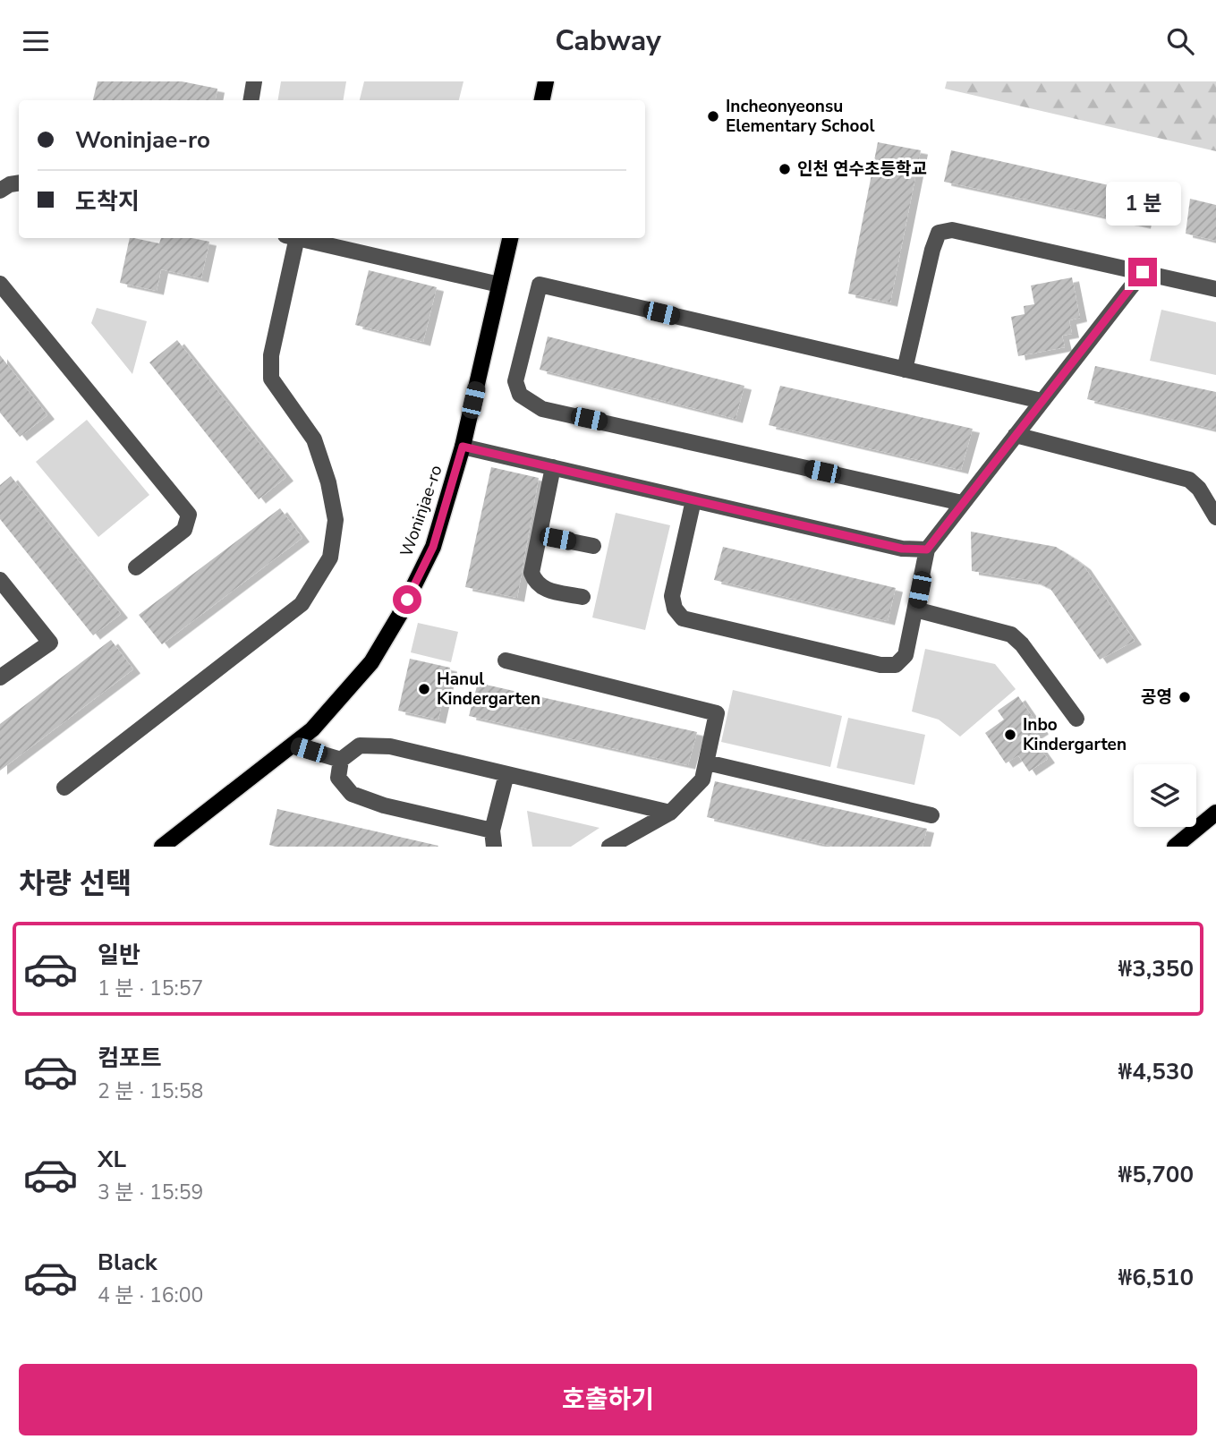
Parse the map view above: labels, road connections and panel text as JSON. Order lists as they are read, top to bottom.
{
  "streets": {
    "main road": ["Woninjae-ro"]
  },
  "places": [
    "Incheonyeonsu Elementary School",
    "인천 연수초등학교",
    "Hanul Kindergarten",
    "공영",
    "Inbo Kindergarten"
  ],
  "page": {
    "header": "Cabway",
    "banner": ["Woninjae-ro", "도착지"],
    "bubble": "1 분",
    "heading": "차량 선택",
    "list": [
      {
        "name": "일반",
        "note": "1 분 · 15:57",
        "value": "₩3,350"
      },
      {
        "name": "컴포트",
        "note": "2 분 · 15:58",
        "value": "₩4,530"
      },
      {
        "name": "XL",
        "note": "3 분 · 15:59",
        "value": "₩5,700"
      },
      {
        "name": "Black",
        "note": "4 분 · 16:00",
        "value": "₩6,510"
      }
    ],
    "buttons": "호출하기"
  }
}
